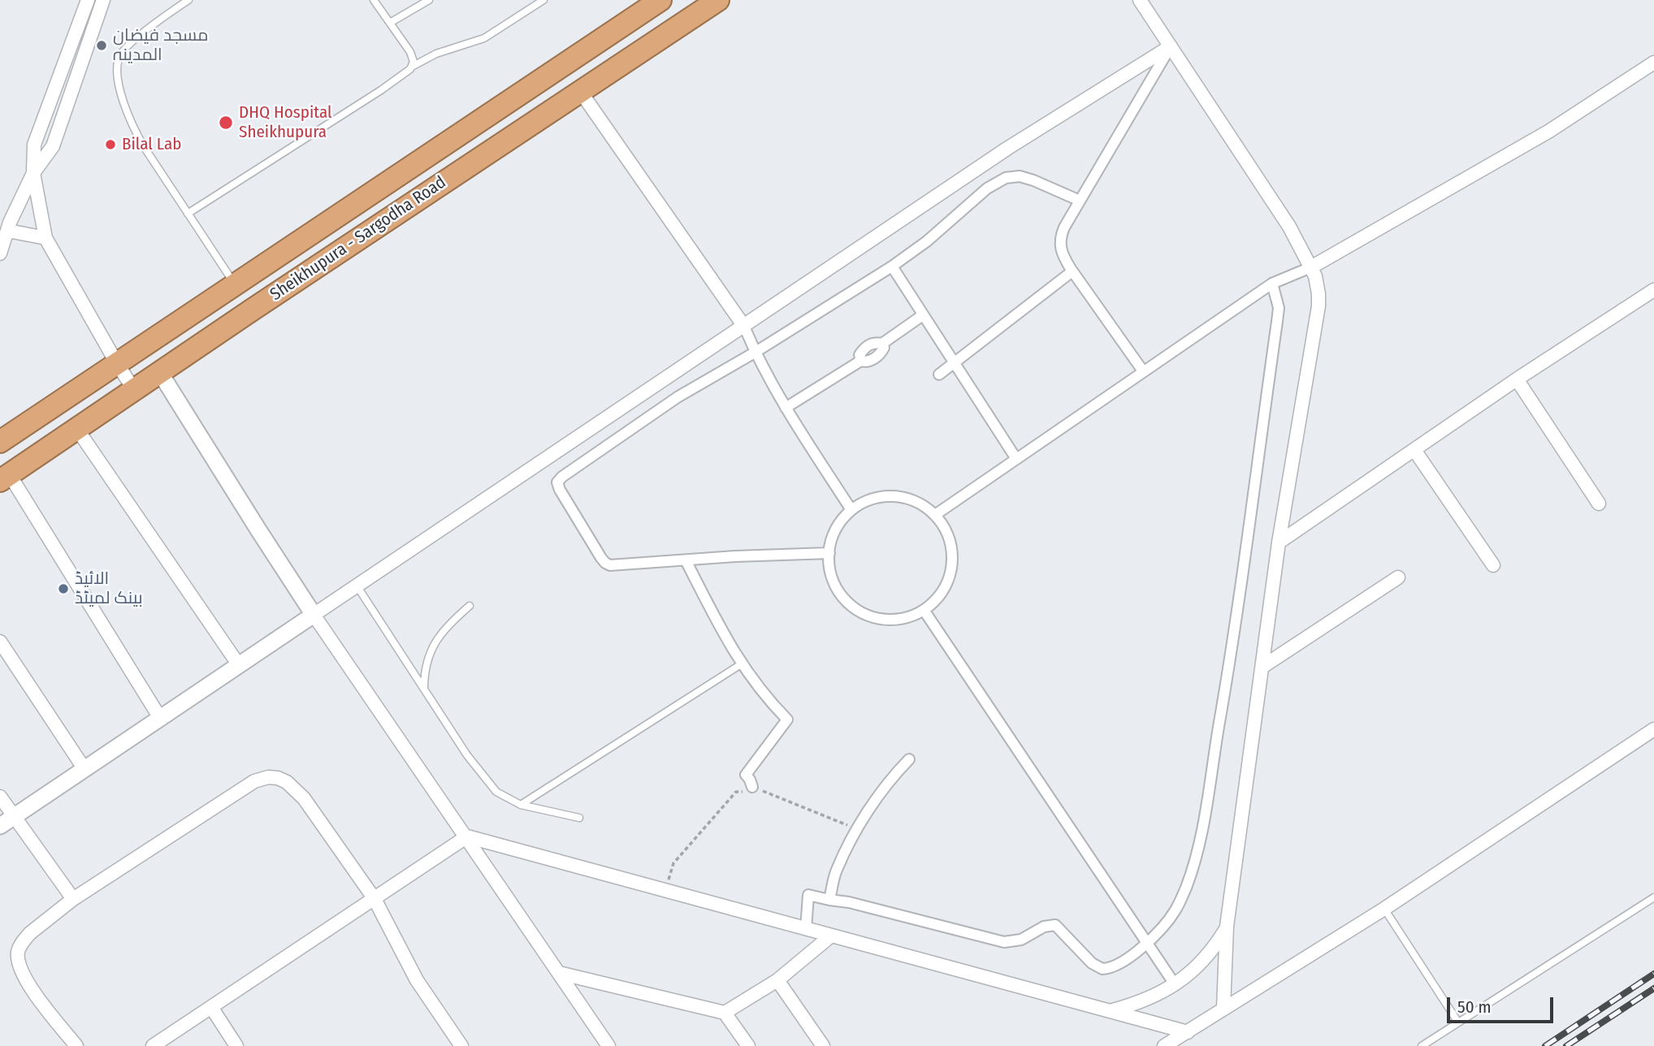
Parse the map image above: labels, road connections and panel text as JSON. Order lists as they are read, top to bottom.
{
  "streets": {
    "highway": ["Sheikhupura - Sargodha Road"]
  },
  "places": [
    "مسجد فیضان المدینہ",
    "DHQ Hospital Sheikhupura",
    "Bilal Lab",
    "الائیڈ بینک لمیٹڈ"
  ],
  "scale_bar": "50 m"
}
